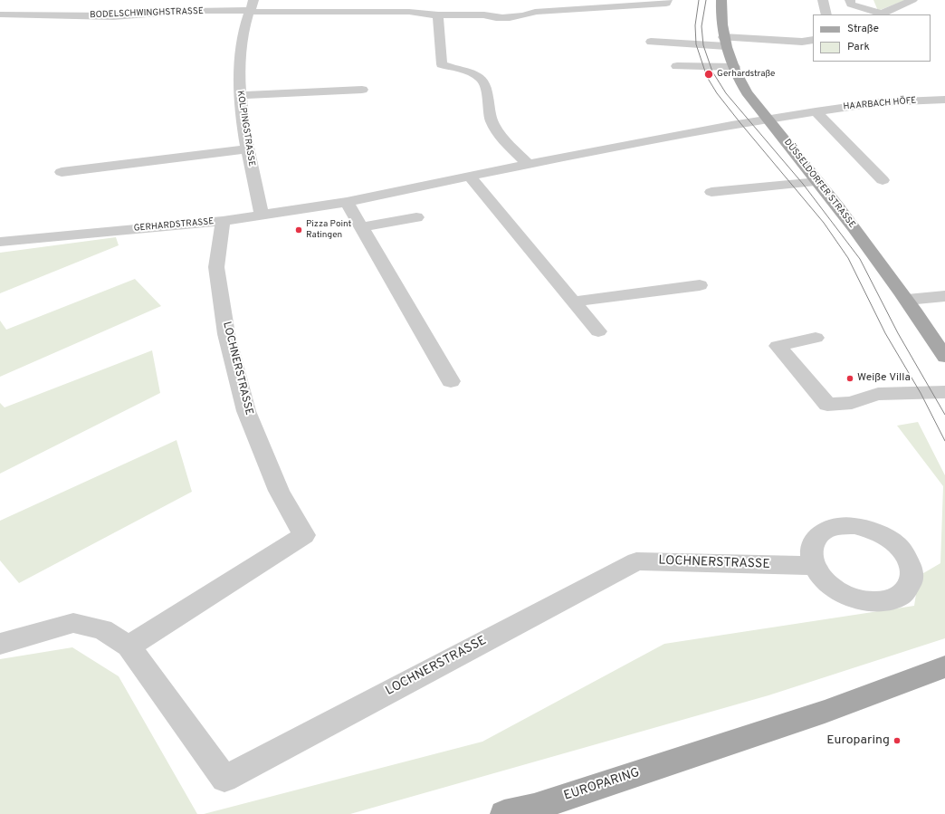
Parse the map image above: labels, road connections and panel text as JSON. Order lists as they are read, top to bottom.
{
  "streets": {
    "main road": ["DÜSSELDORFER STRASSE", "EUROPARING"],
    "street": [
      "BODELSCHWINGHSTRASSE",
      "HAARBACH HÖFE",
      "KOLPINGSTRASSE",
      "GERHARDSTRASSE",
      "LOCHNERSTRASSE"
    ]
  },
  "crossings": [
    ["BODELSCHWINGHSTRASSE", "KOLPINGSTRASSE"],
    ["HAARBACH HÖFE", "DÜSSELDORFER STRASSE"],
    ["HAARBACH HÖFE", "GERHARDSTRASSE"],
    ["KOLPINGSTRASSE", "GERHARDSTRASSE"],
    ["DÜSSELDORFER STRASSE", "GERHARDSTRASSE"],
    ["GERHARDSTRASSE", "LOCHNERSTRASSE"]
  ],
  "places": [
    "Gerhardstraße",
    "Pizza Point Ratingen",
    "Weiße Villa",
    "Europaring"
  ],
  "legend": ["Straße", "Park"]
}
